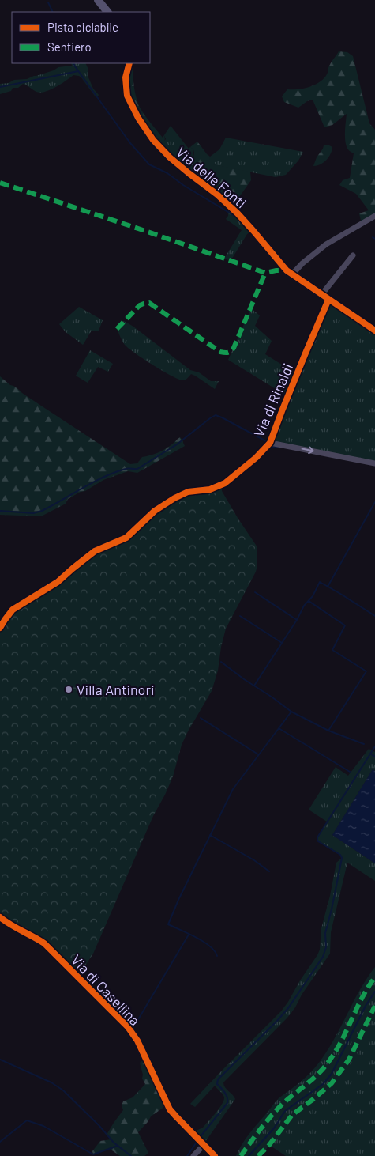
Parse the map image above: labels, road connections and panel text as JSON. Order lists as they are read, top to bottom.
{
  "streets": {
    "street": ["Via delle Fonti", "Via di Rinaldi", "Via di Casellina"]
  },
  "crossings": [
    ["Via delle Fonti", "Via di Rinaldi"]
  ],
  "places": ["Villa Antinori"],
  "legend": ["Pista ciclabile", "Sentiero"]
}
